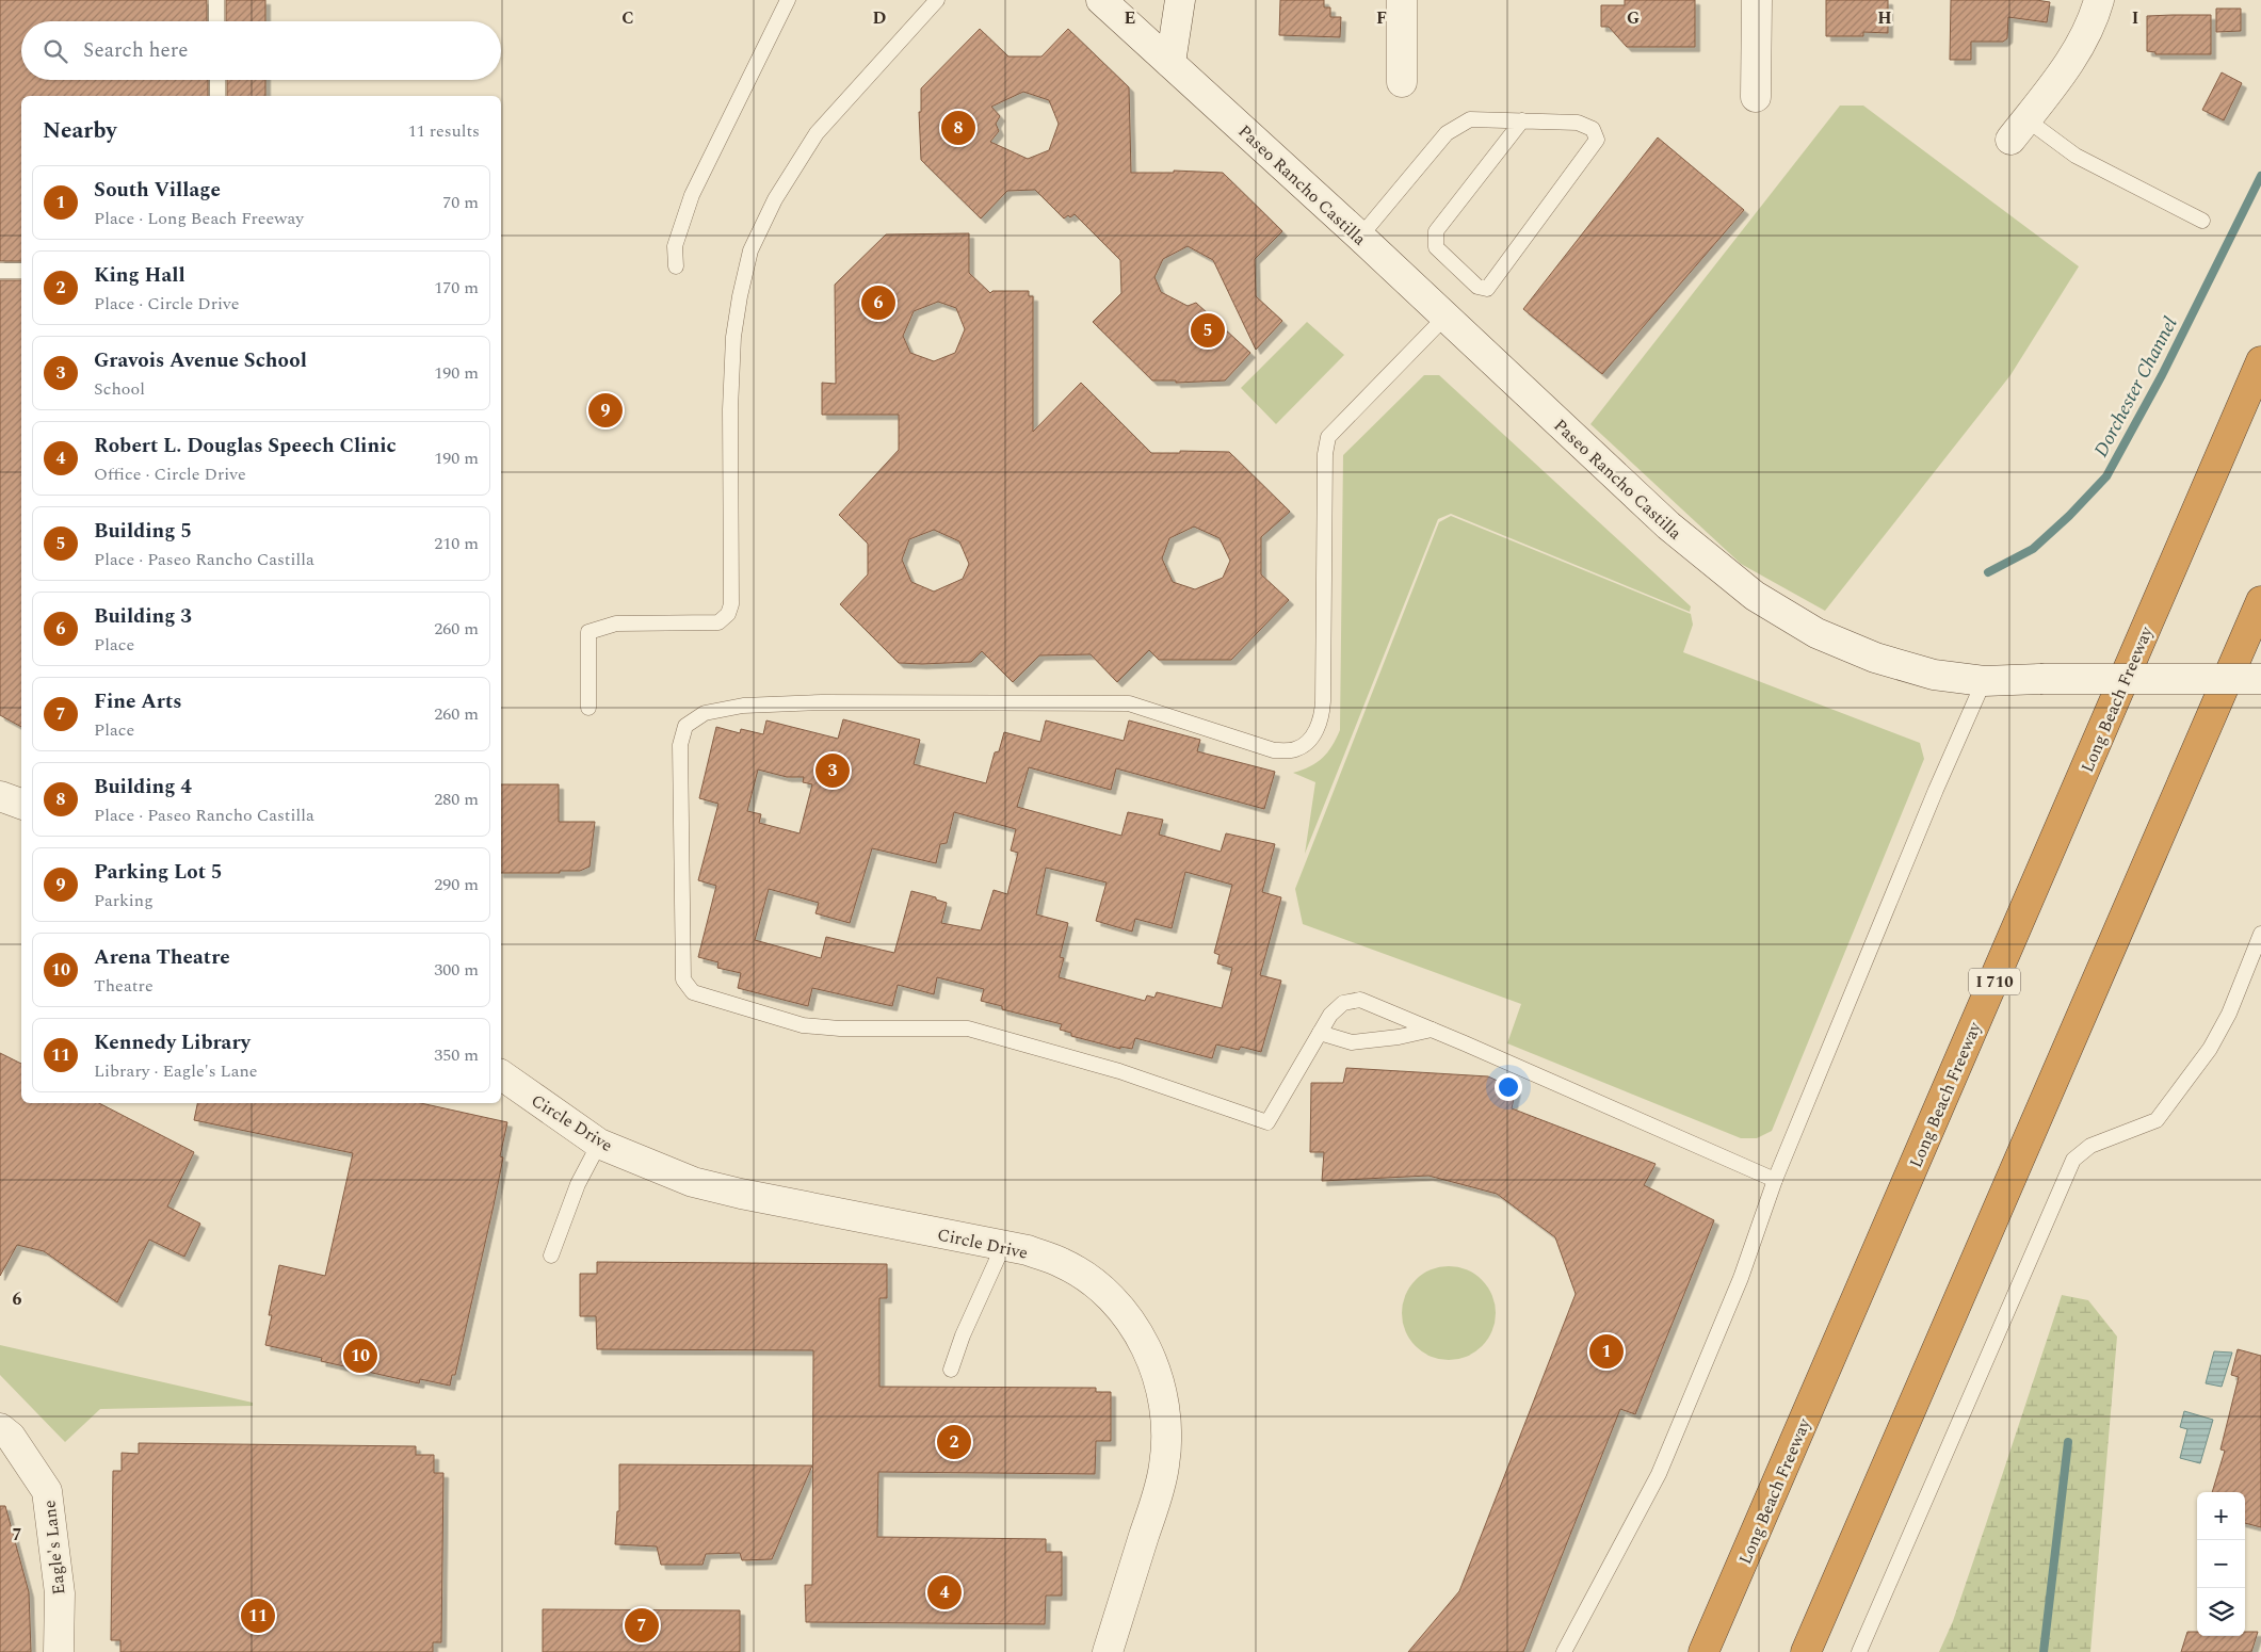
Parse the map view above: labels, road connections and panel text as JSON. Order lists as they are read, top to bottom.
{
  "streets": {
    "highway": ["Long Beach Freeway", "I 710"],
    "street": ["Paseo Rancho Castilla", "Circle Drive", "Eagle's Lane"]
  },
  "water": ["Dorchester Channel"],
  "page": {
    "search": "Search here",
    "heading": ["Nearby", "11 results"],
    "pins": [
      "8",
      "6",
      "5",
      "9",
      "3",
      "1",
      "10",
      "2",
      "4",
      "11",
      "7"
    ],
    "list": [
      {
        "mark": "1",
        "name": "South Village",
        "note": "Place · Long Beach Freeway",
        "value": "70 m"
      },
      {
        "mark": "2",
        "name": "King Hall",
        "note": "Place · Circle Drive",
        "value": "170 m"
      },
      {
        "mark": "3",
        "name": "Gravois Avenue School",
        "note": "School",
        "value": "190 m"
      },
      {
        "mark": "4",
        "name": "Robert L. Douglas Speech Clinic",
        "note": "Office · Circle Drive",
        "value": "190 m"
      },
      {
        "mark": "5",
        "name": "Building 5",
        "note": "Place · Paseo Rancho Castilla",
        "value": "210 m"
      },
      {
        "mark": "6",
        "name": "Building 3",
        "note": "Place",
        "value": "260 m"
      },
      {
        "mark": "7",
        "name": "Fine Arts",
        "note": "Place",
        "value": "260 m"
      },
      {
        "mark": "8",
        "name": "Building 4",
        "note": "Place · Paseo Rancho Castilla",
        "value": "280 m"
      },
      {
        "mark": "9",
        "name": "Parking Lot 5",
        "note": "Parking",
        "value": "290 m"
      },
      {
        "mark": "10",
        "name": "Arena Theatre",
        "note": "Theatre",
        "value": "300 m"
      },
      {
        "mark": "11",
        "name": "Kennedy Library",
        "note": "Library · Eagle's Lane",
        "value": "350 m"
      }
    ],
    "map_buttons": ["+", "−"]
  },
  "grid": {
    "columns": [
      "C",
      "D",
      "E",
      "F",
      "G",
      "H",
      "I"
    ],
    "rows": ["6", "7"]
  }
}
